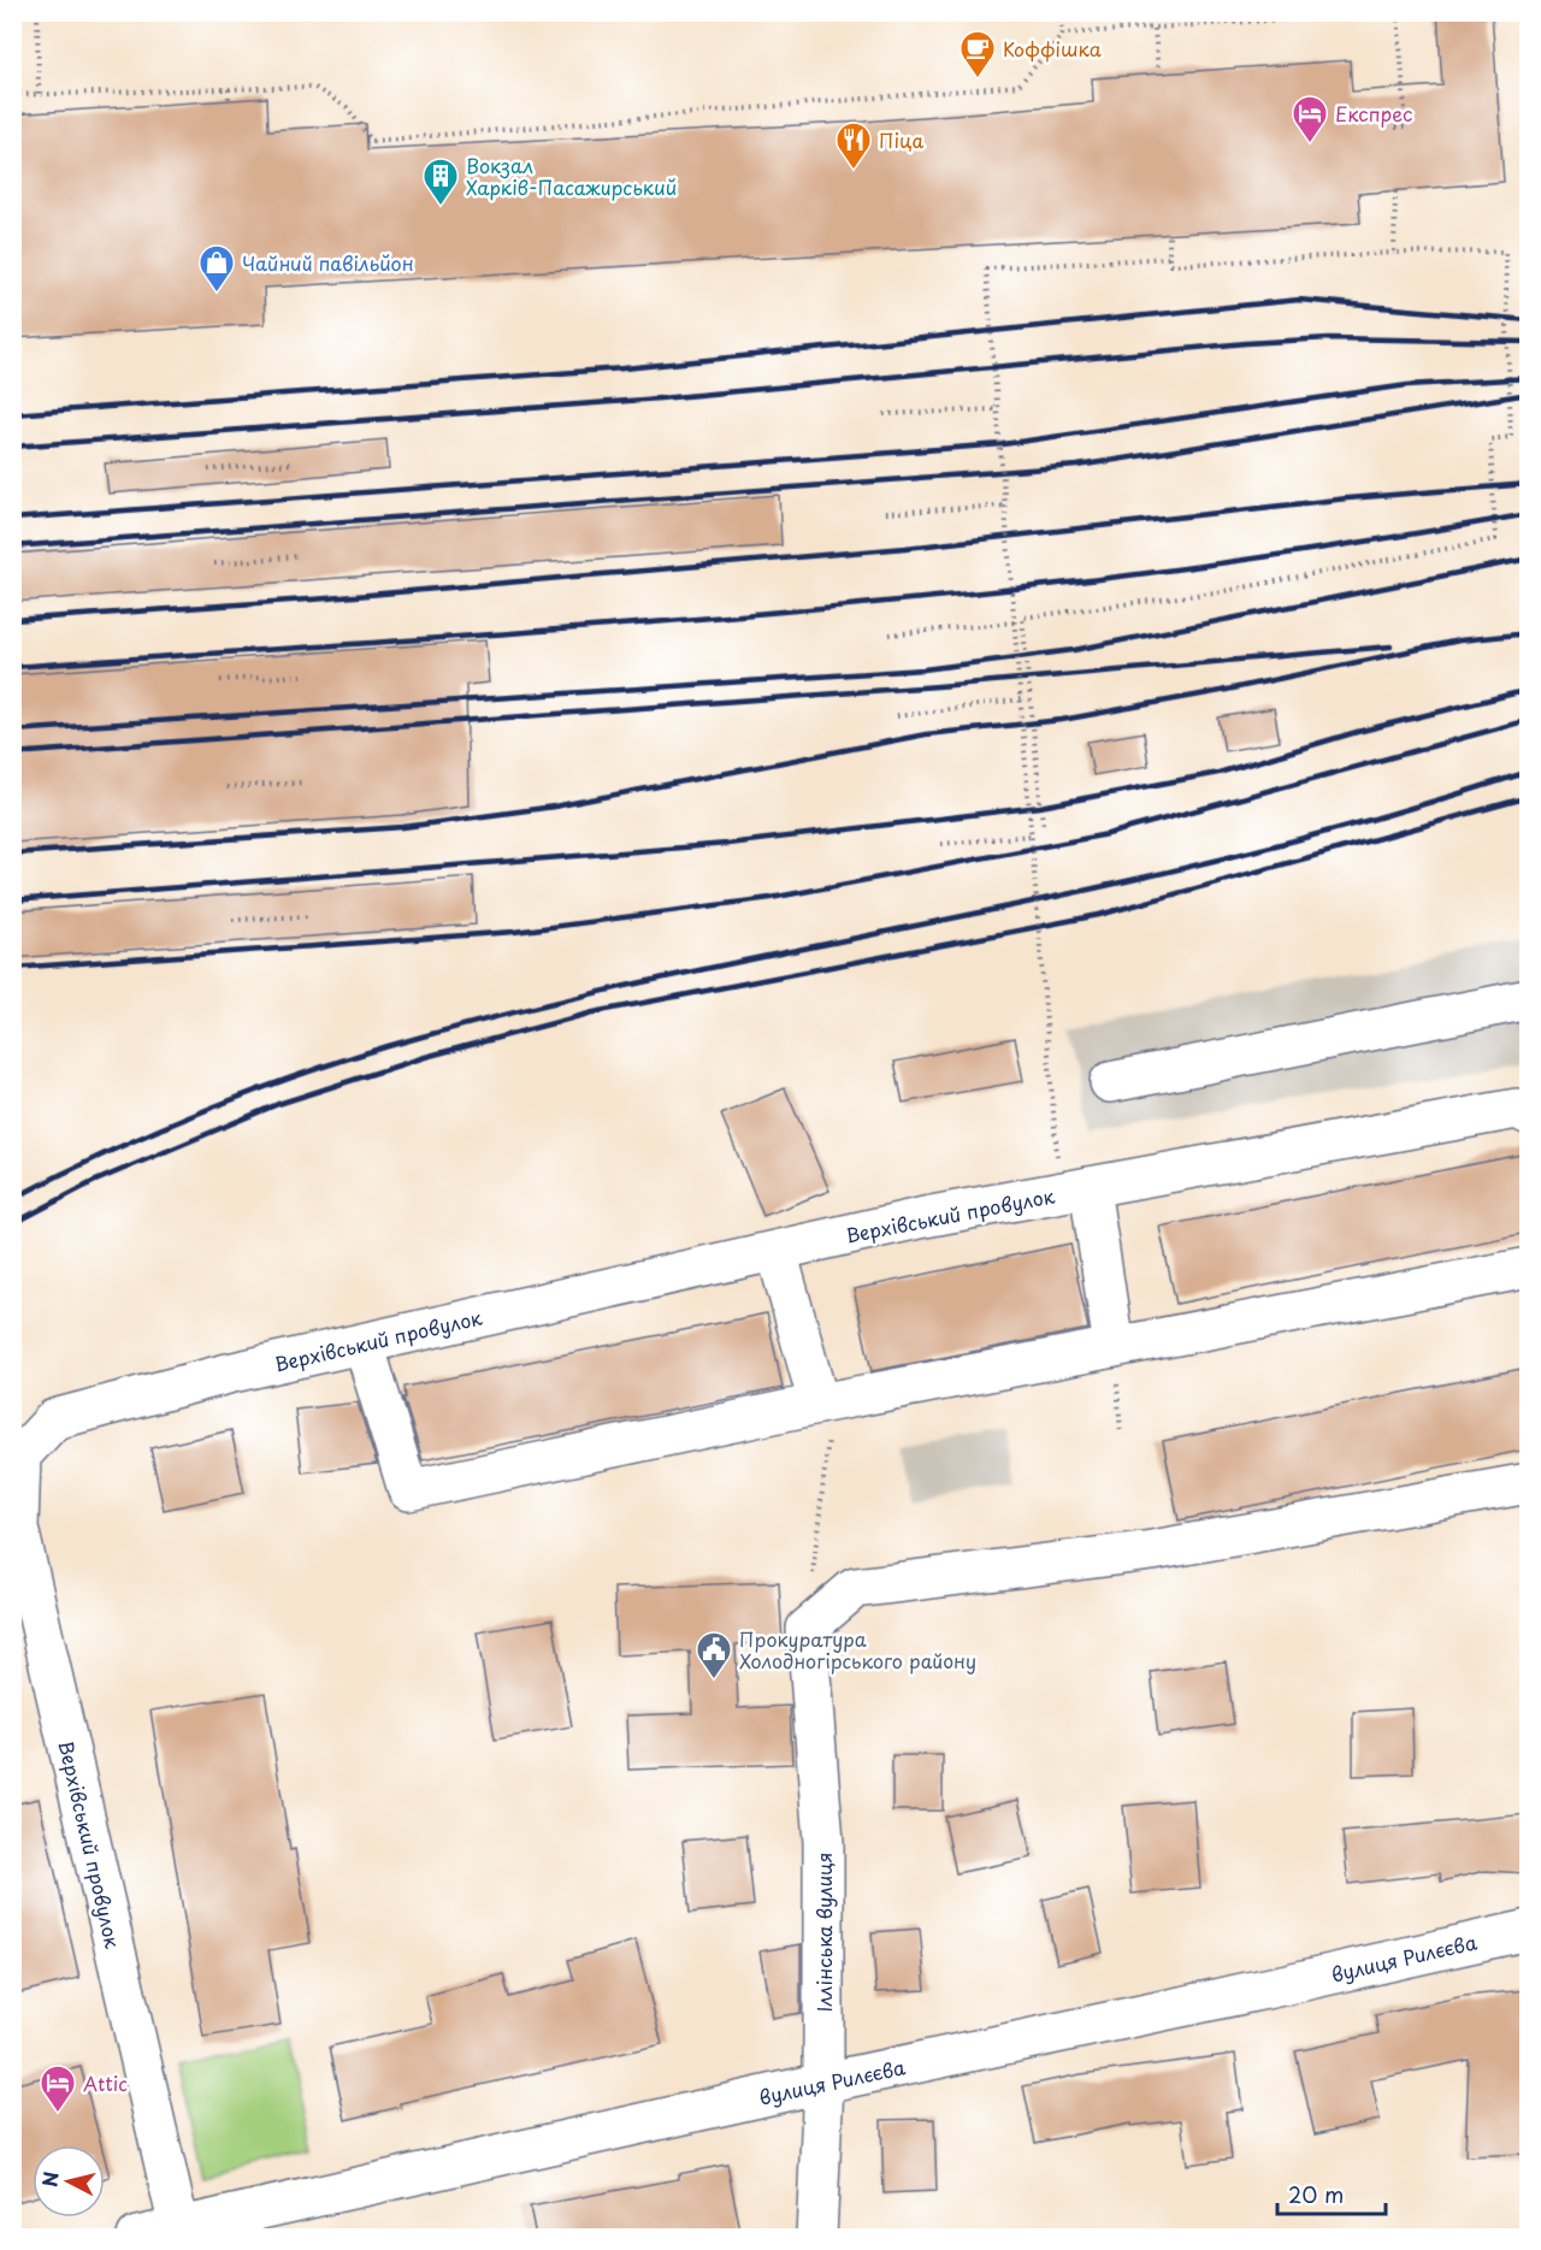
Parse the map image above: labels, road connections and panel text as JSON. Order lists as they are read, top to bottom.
{
  "streets": {
    "street": ["Верхівський провулок", "Іллінська вулиця", "вулиця Рилєєва"]
  },
  "crossings": [
    ["Верхівський провулок", "вулиця Рилєєва"],
    ["Іллінська вулиця", "вулиця Рилєєва"]
  ],
  "places": {
    "cafe": ["Коффішка"],
    "hotel": ["Експрес", "Attic"],
    "restaurant": ["Піца"],
    "building": ["Вокзал Харків-Пасажирський"],
    "shop": ["Чайний павільйон"],
    "public building": ["Прокуратура Холодногірського району"]
  },
  "scale_bar": "20 m",
  "north": "left"
}
